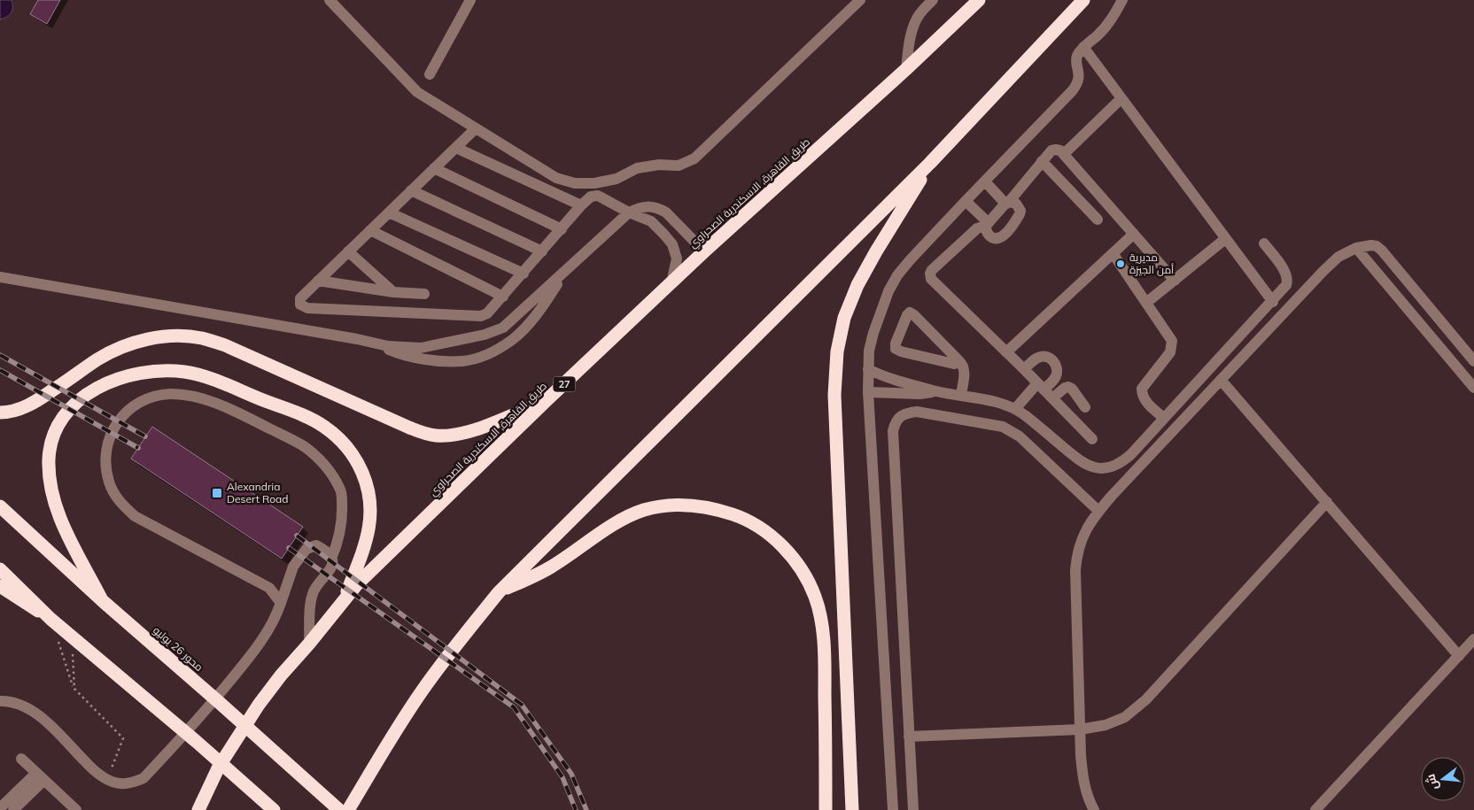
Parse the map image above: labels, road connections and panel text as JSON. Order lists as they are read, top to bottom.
{
  "streets": {
    "highway": ["طريق القاهرة, الاسكندرية الصحراوي", "27", "محور 26 يوليو"]
  },
  "places": {
    "other": ["مديرية أمن الجيزة"],
    "transit": ["Alexandria Desert Road"]
  },
  "north": "left"
}
